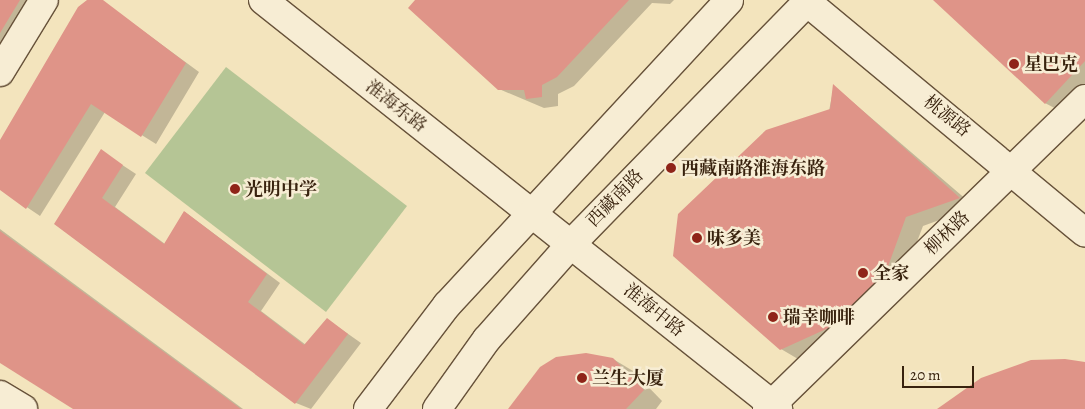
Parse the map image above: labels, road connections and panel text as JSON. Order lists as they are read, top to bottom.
{
  "streets": {
    "main road": [
      "淮海东路",
      "桃源路",
      "西藏南路",
      "柳林路",
      "淮海中路"
    ]
  },
  "crossings": [
    ["淮海东路", "淮海中路"],
    ["桃源路", "西藏南路"],
    ["桃源路", "柳林路"],
    ["西藏南路", "淮海中路"],
    ["柳林路", "淮海中路"]
  ],
  "places": [
    "星巴克",
    "西藏南路淮海东路",
    "光明中学",
    "味多美",
    "全家",
    "瑞幸咖啡",
    "兰生大厦"
  ],
  "scale_bar": "20 m"
}
